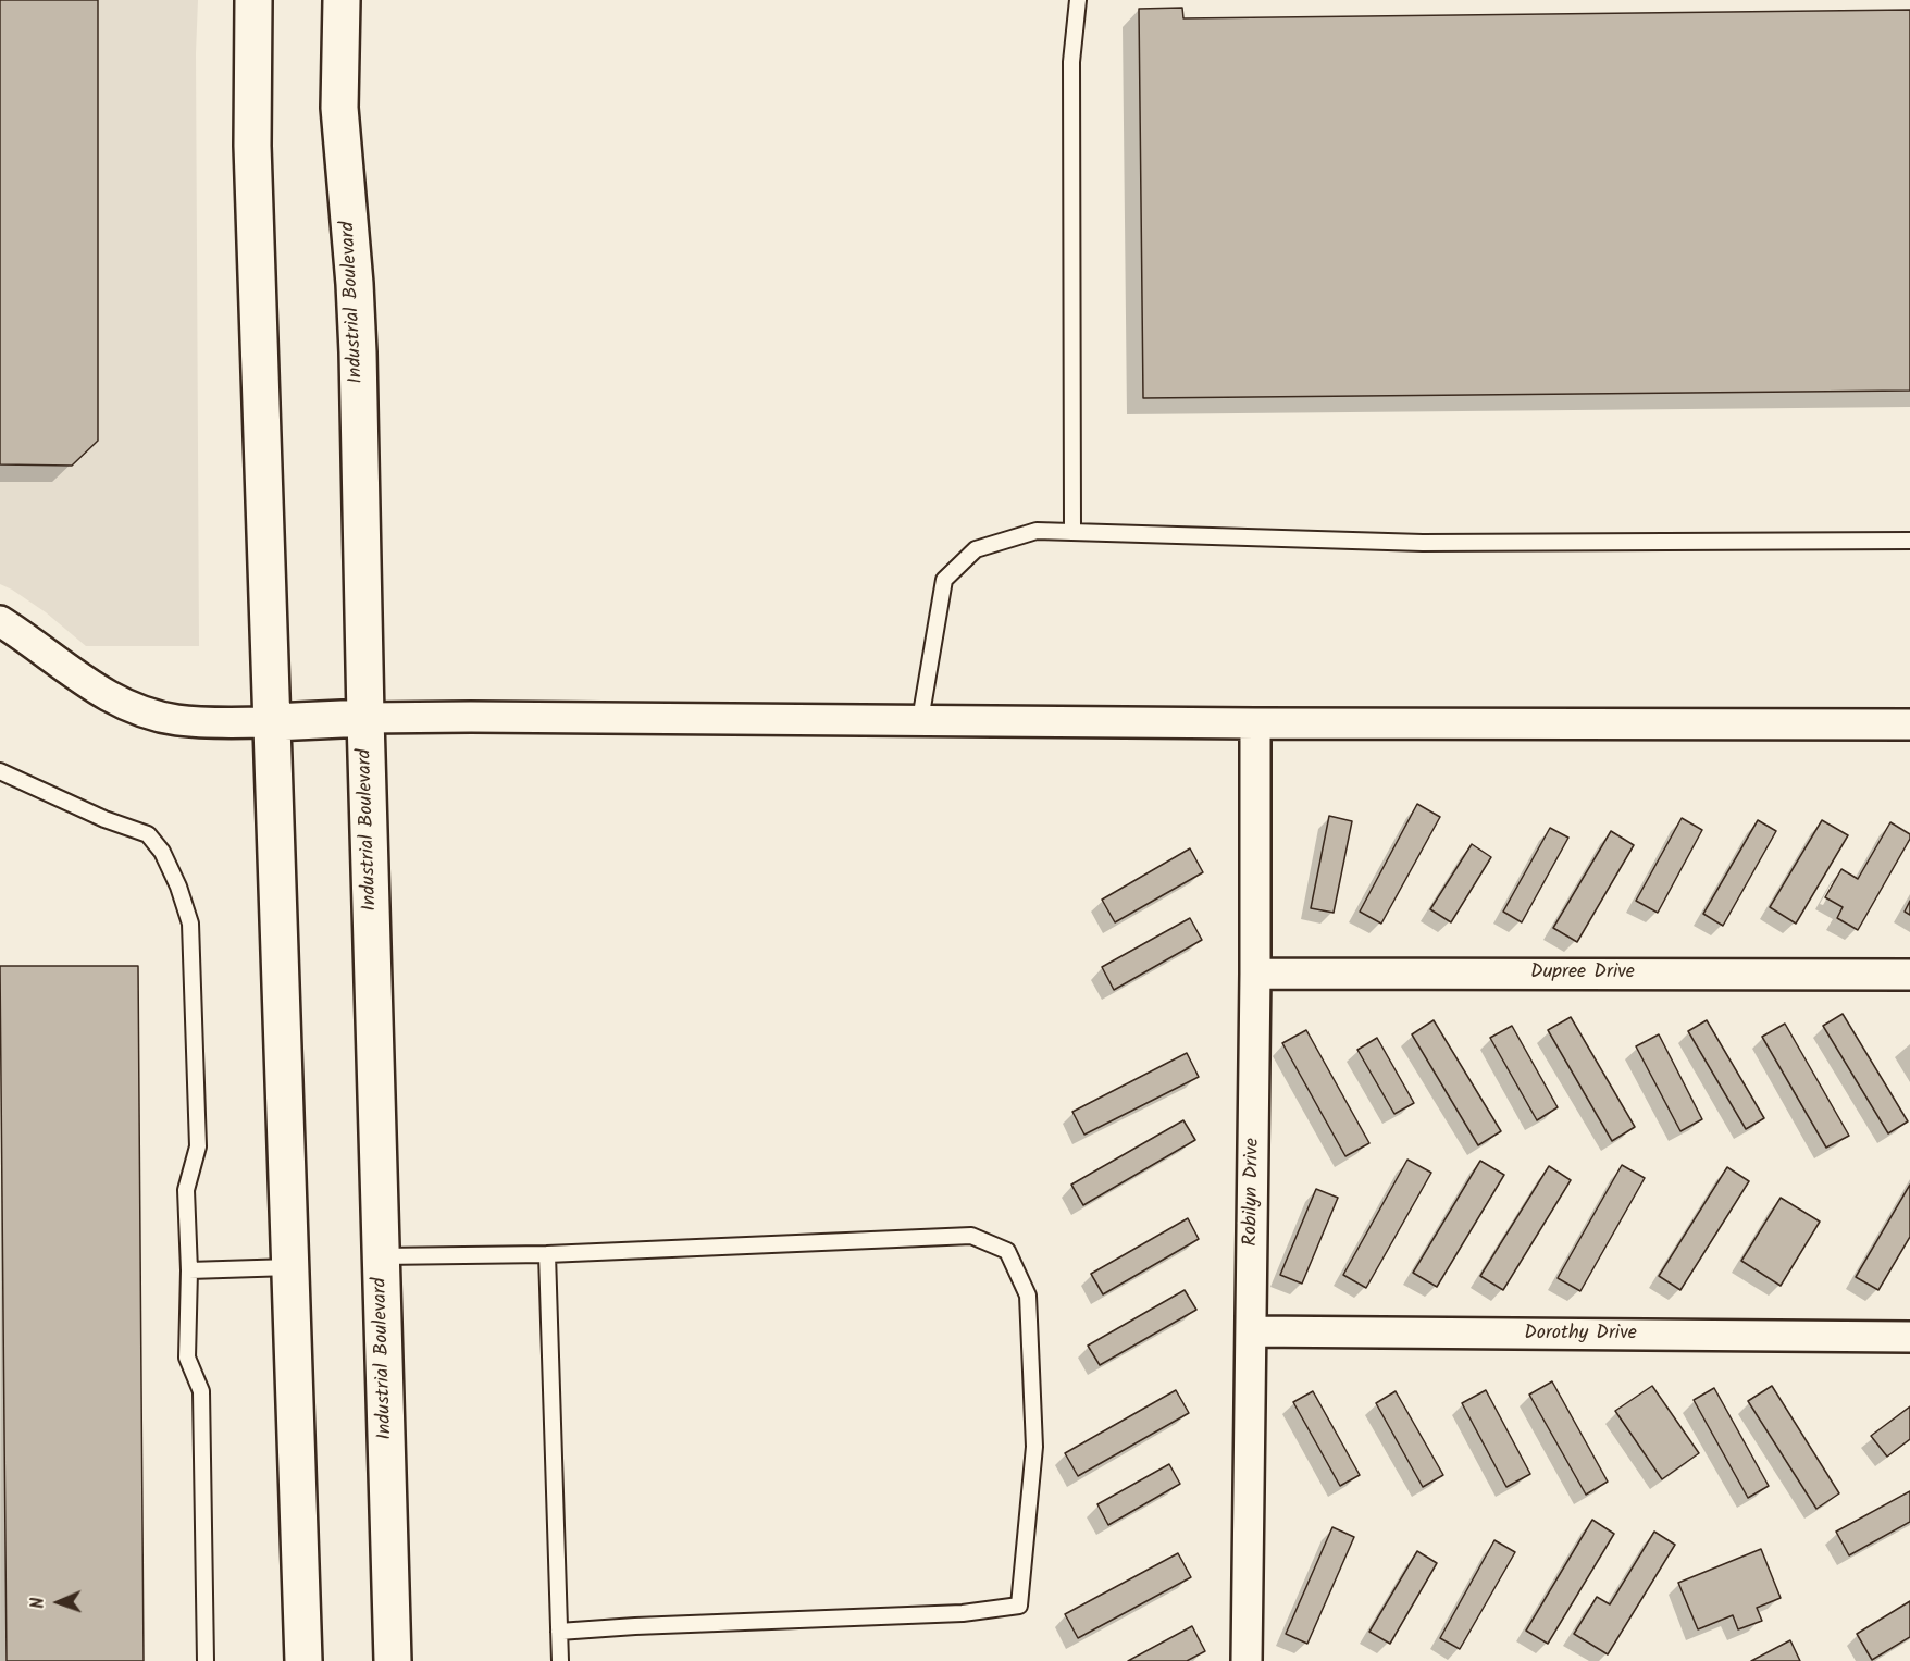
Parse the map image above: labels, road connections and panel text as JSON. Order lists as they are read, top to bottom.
{
  "streets": {
    "main road": ["Industrial Boulevard"],
    "street": ["Dupree Drive", "Robilyn Drive", "Dorothy Drive"]
  },
  "crossings": [
    ["Dupree Drive", "Robilyn Drive"],
    ["Robilyn Drive", "Dorothy Drive"]
  ],
  "north": "left"
}
